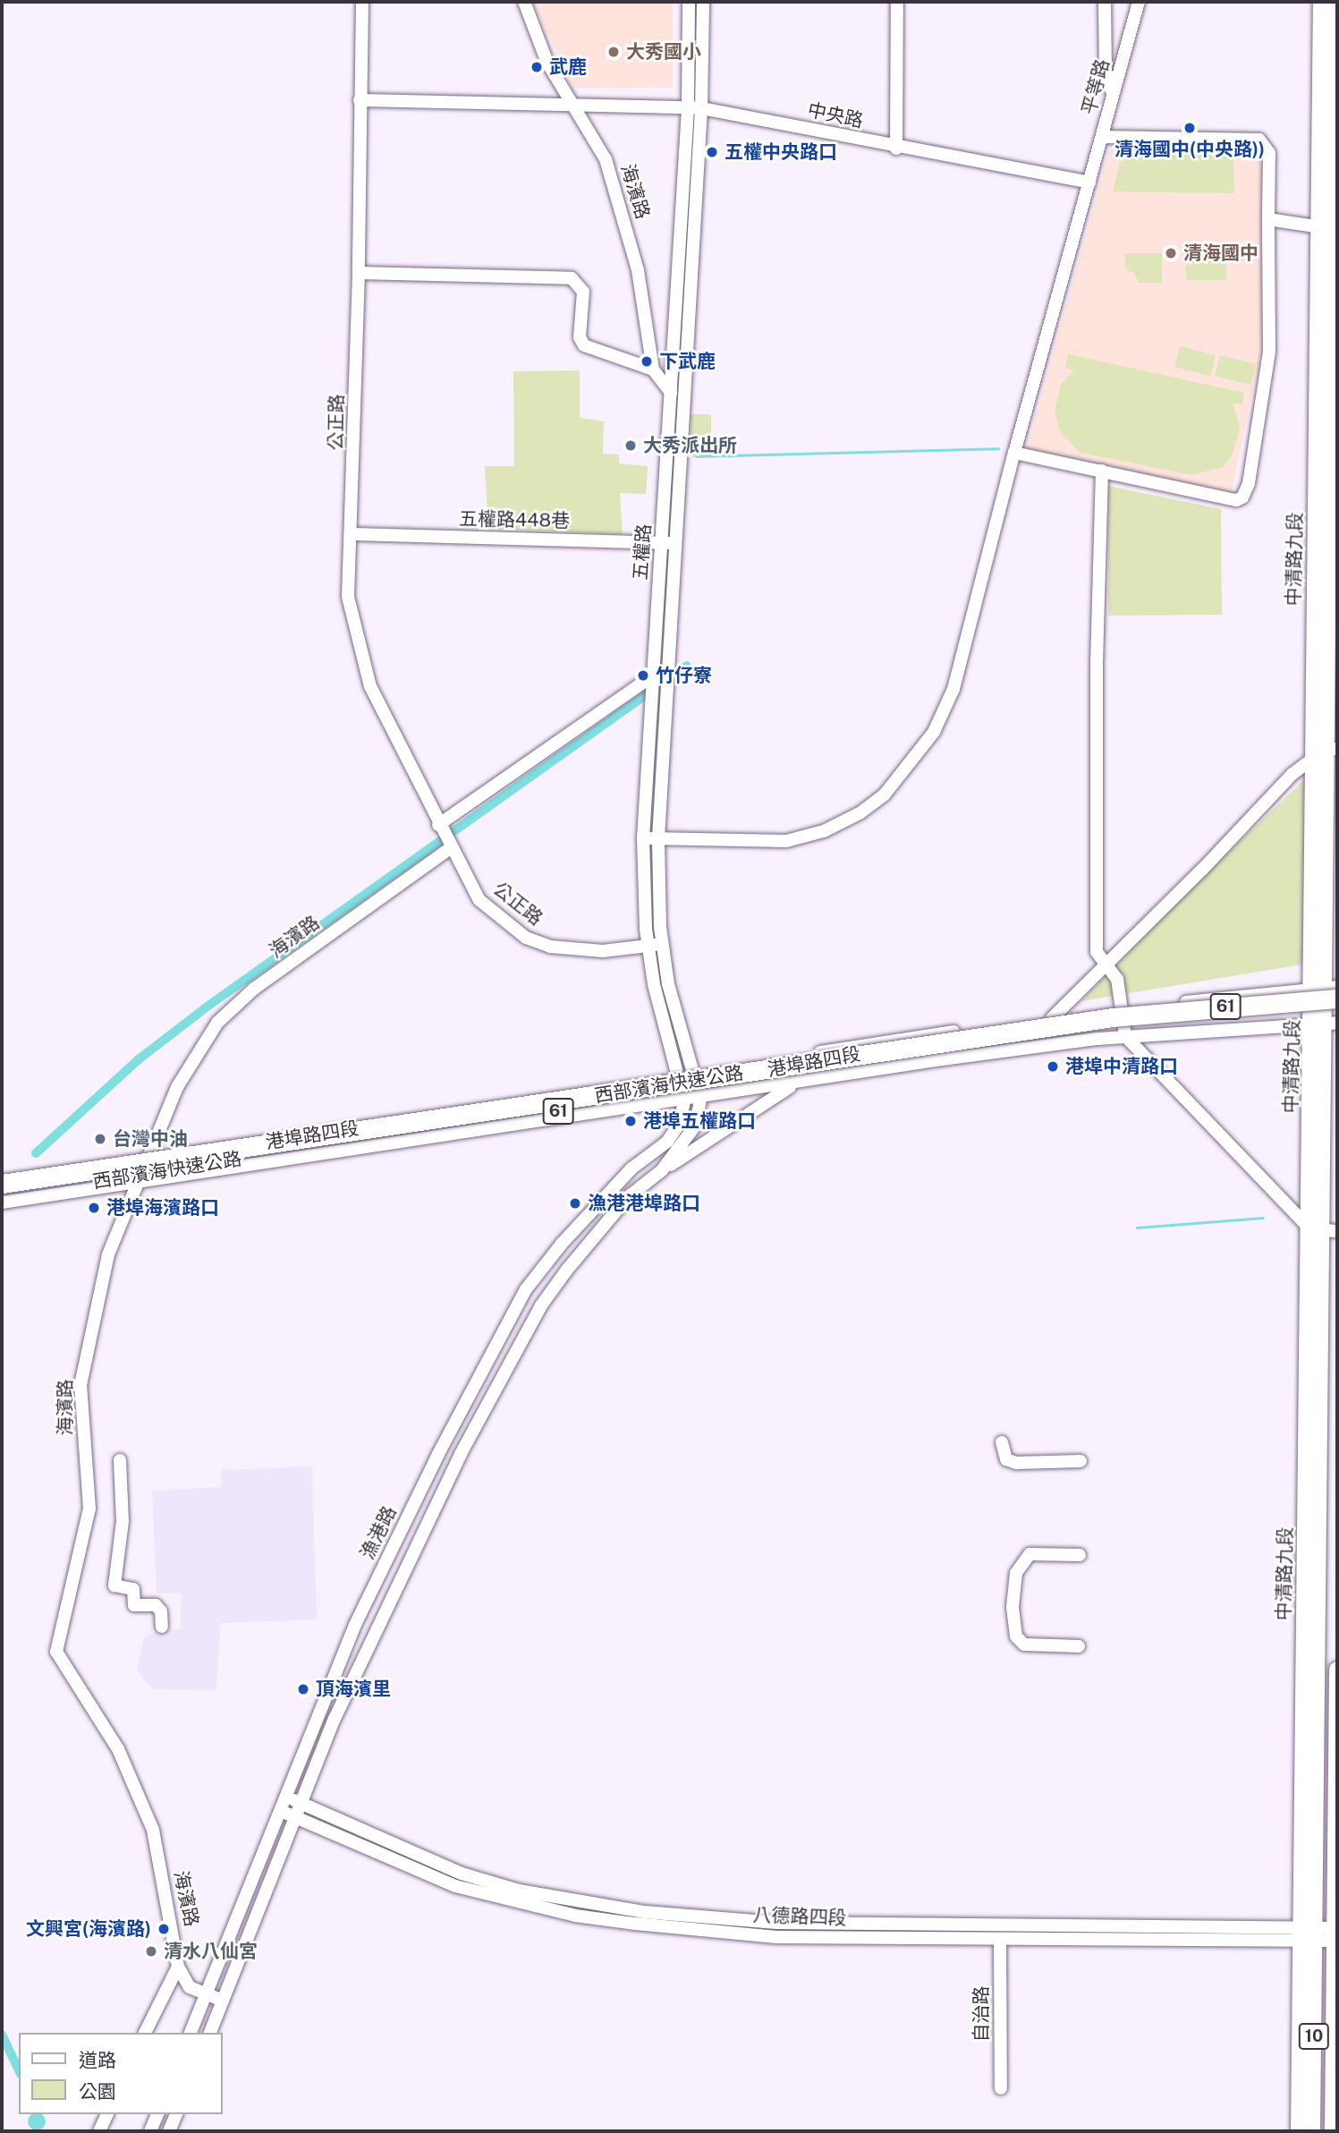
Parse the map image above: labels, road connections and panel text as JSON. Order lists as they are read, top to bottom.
{
  "streets": {
    "highway": ["61", "西部濱海快速公路"],
    "main road": ["中清路九段", "10"],
    "street": [
      "平等路",
      "中央路",
      "海濱路",
      "公正路",
      "五權路448巷",
      "五權路",
      "港埠路四段",
      "漁港路",
      "八德路四段",
      "自治路"
    ]
  },
  "crossings": [
    ["平等路", "中央路"],
    ["平等路", "五權路"],
    ["中央路", "海濱路"],
    ["中央路", "公正路"],
    ["中央路", "五權路"],
    ["海濱路", "公正路"],
    ["海濱路", "五權路"],
    ["海濱路", "港埠路四段"],
    ["公正路", "五權路448巷"],
    ["公正路", "五權路"],
    ["五權路448巷", "五權路"],
    ["五權路", "港埠路四段"],
    ["五權路", "漁港路"],
    ["中清路九段", "港埠路四段"],
    ["中清路九段", "西部濱海快速公路"],
    ["中清路九段", "八德路四段"],
    ["港埠路四段", "西部濱海快速公路"],
    ["港埠路四段", "漁港路"],
    ["漁港路", "八德路四段"],
    ["八德路四段", "自治路"],
    ["八德路四段", "10"]
  ],
  "places": [
    "大秀國小",
    "武鹿",
    "清海國中(中央路))",
    "五權中央路口",
    "清海國中",
    "下武鹿",
    "大秀派出所",
    "竹仔寮",
    "港埠中清路口",
    "港埠五權路口",
    "台灣中油",
    "漁港港埠路口",
    "港埠海濱路口",
    "頂海濱里",
    "文興宮(海濱路)",
    "清水八仙宮"
  ],
  "legend": ["道路", "公園"]
}
